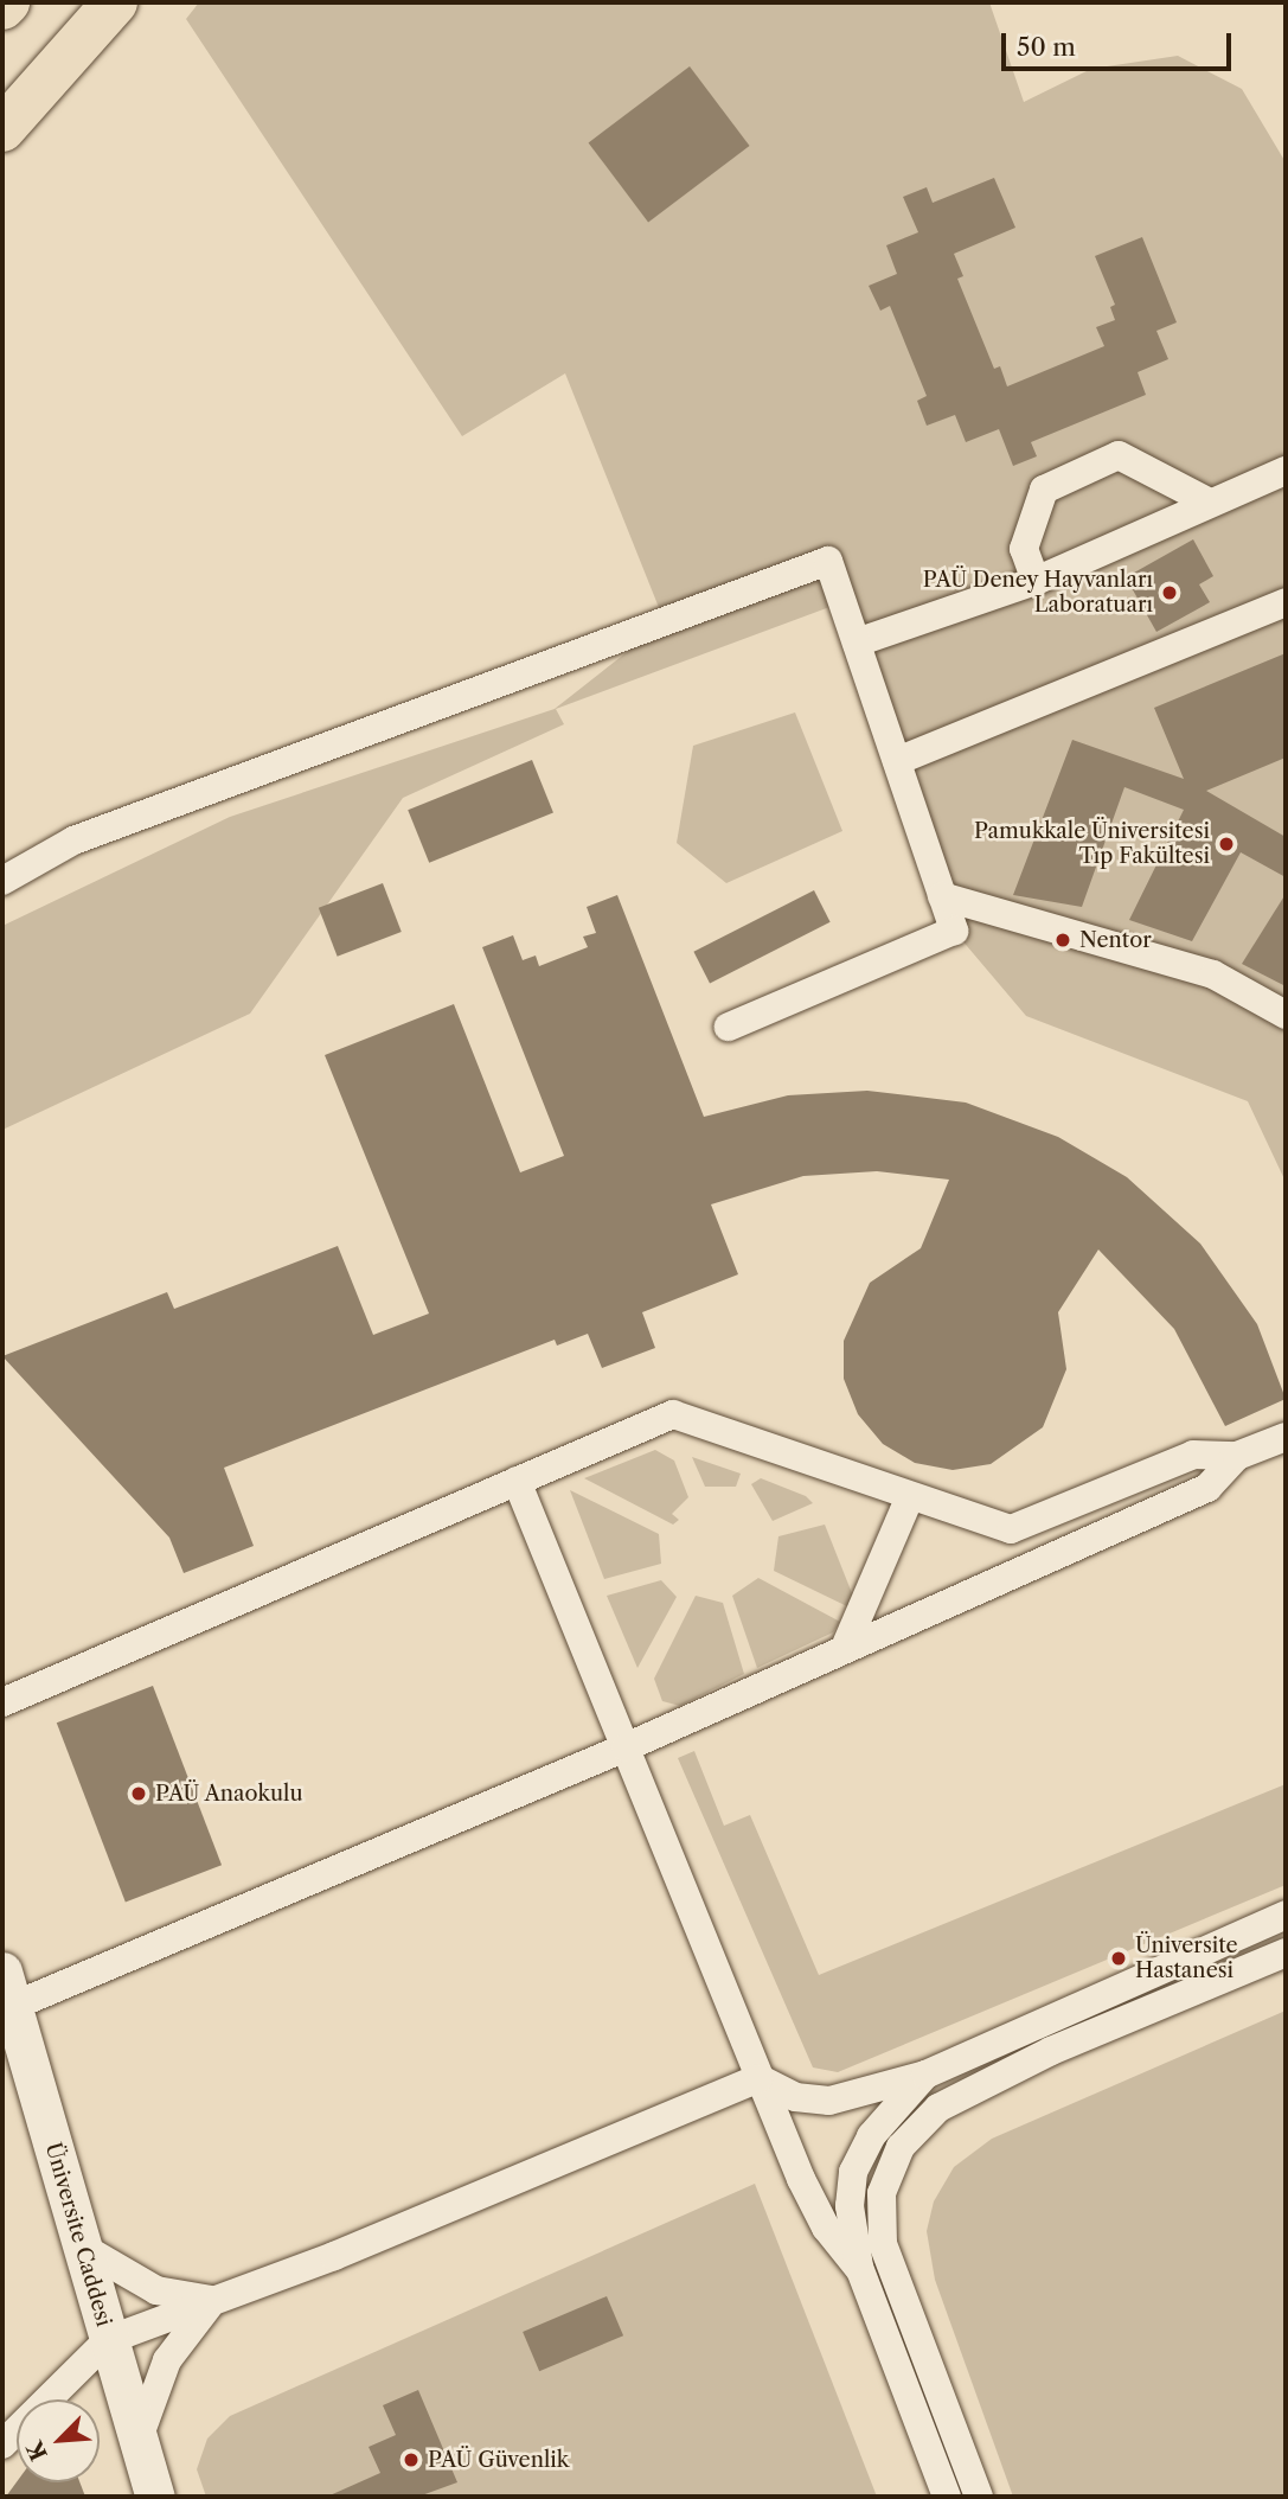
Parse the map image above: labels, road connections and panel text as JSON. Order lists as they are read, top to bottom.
{
  "streets": {
    "main road": ["Üniversite Caddesi"]
  },
  "places": [
    "PAÜ Deney Hayvanları Laboratuarı",
    "Pamukkale Üniversitesi Tıp Fakültesi",
    "Nentor",
    "PAÜ Anaokulu",
    "Üniversite Hastanesi",
    "PAÜ Güvenlik"
  ],
  "scale_bar": "50 m",
  "north": "bottom left"
}
